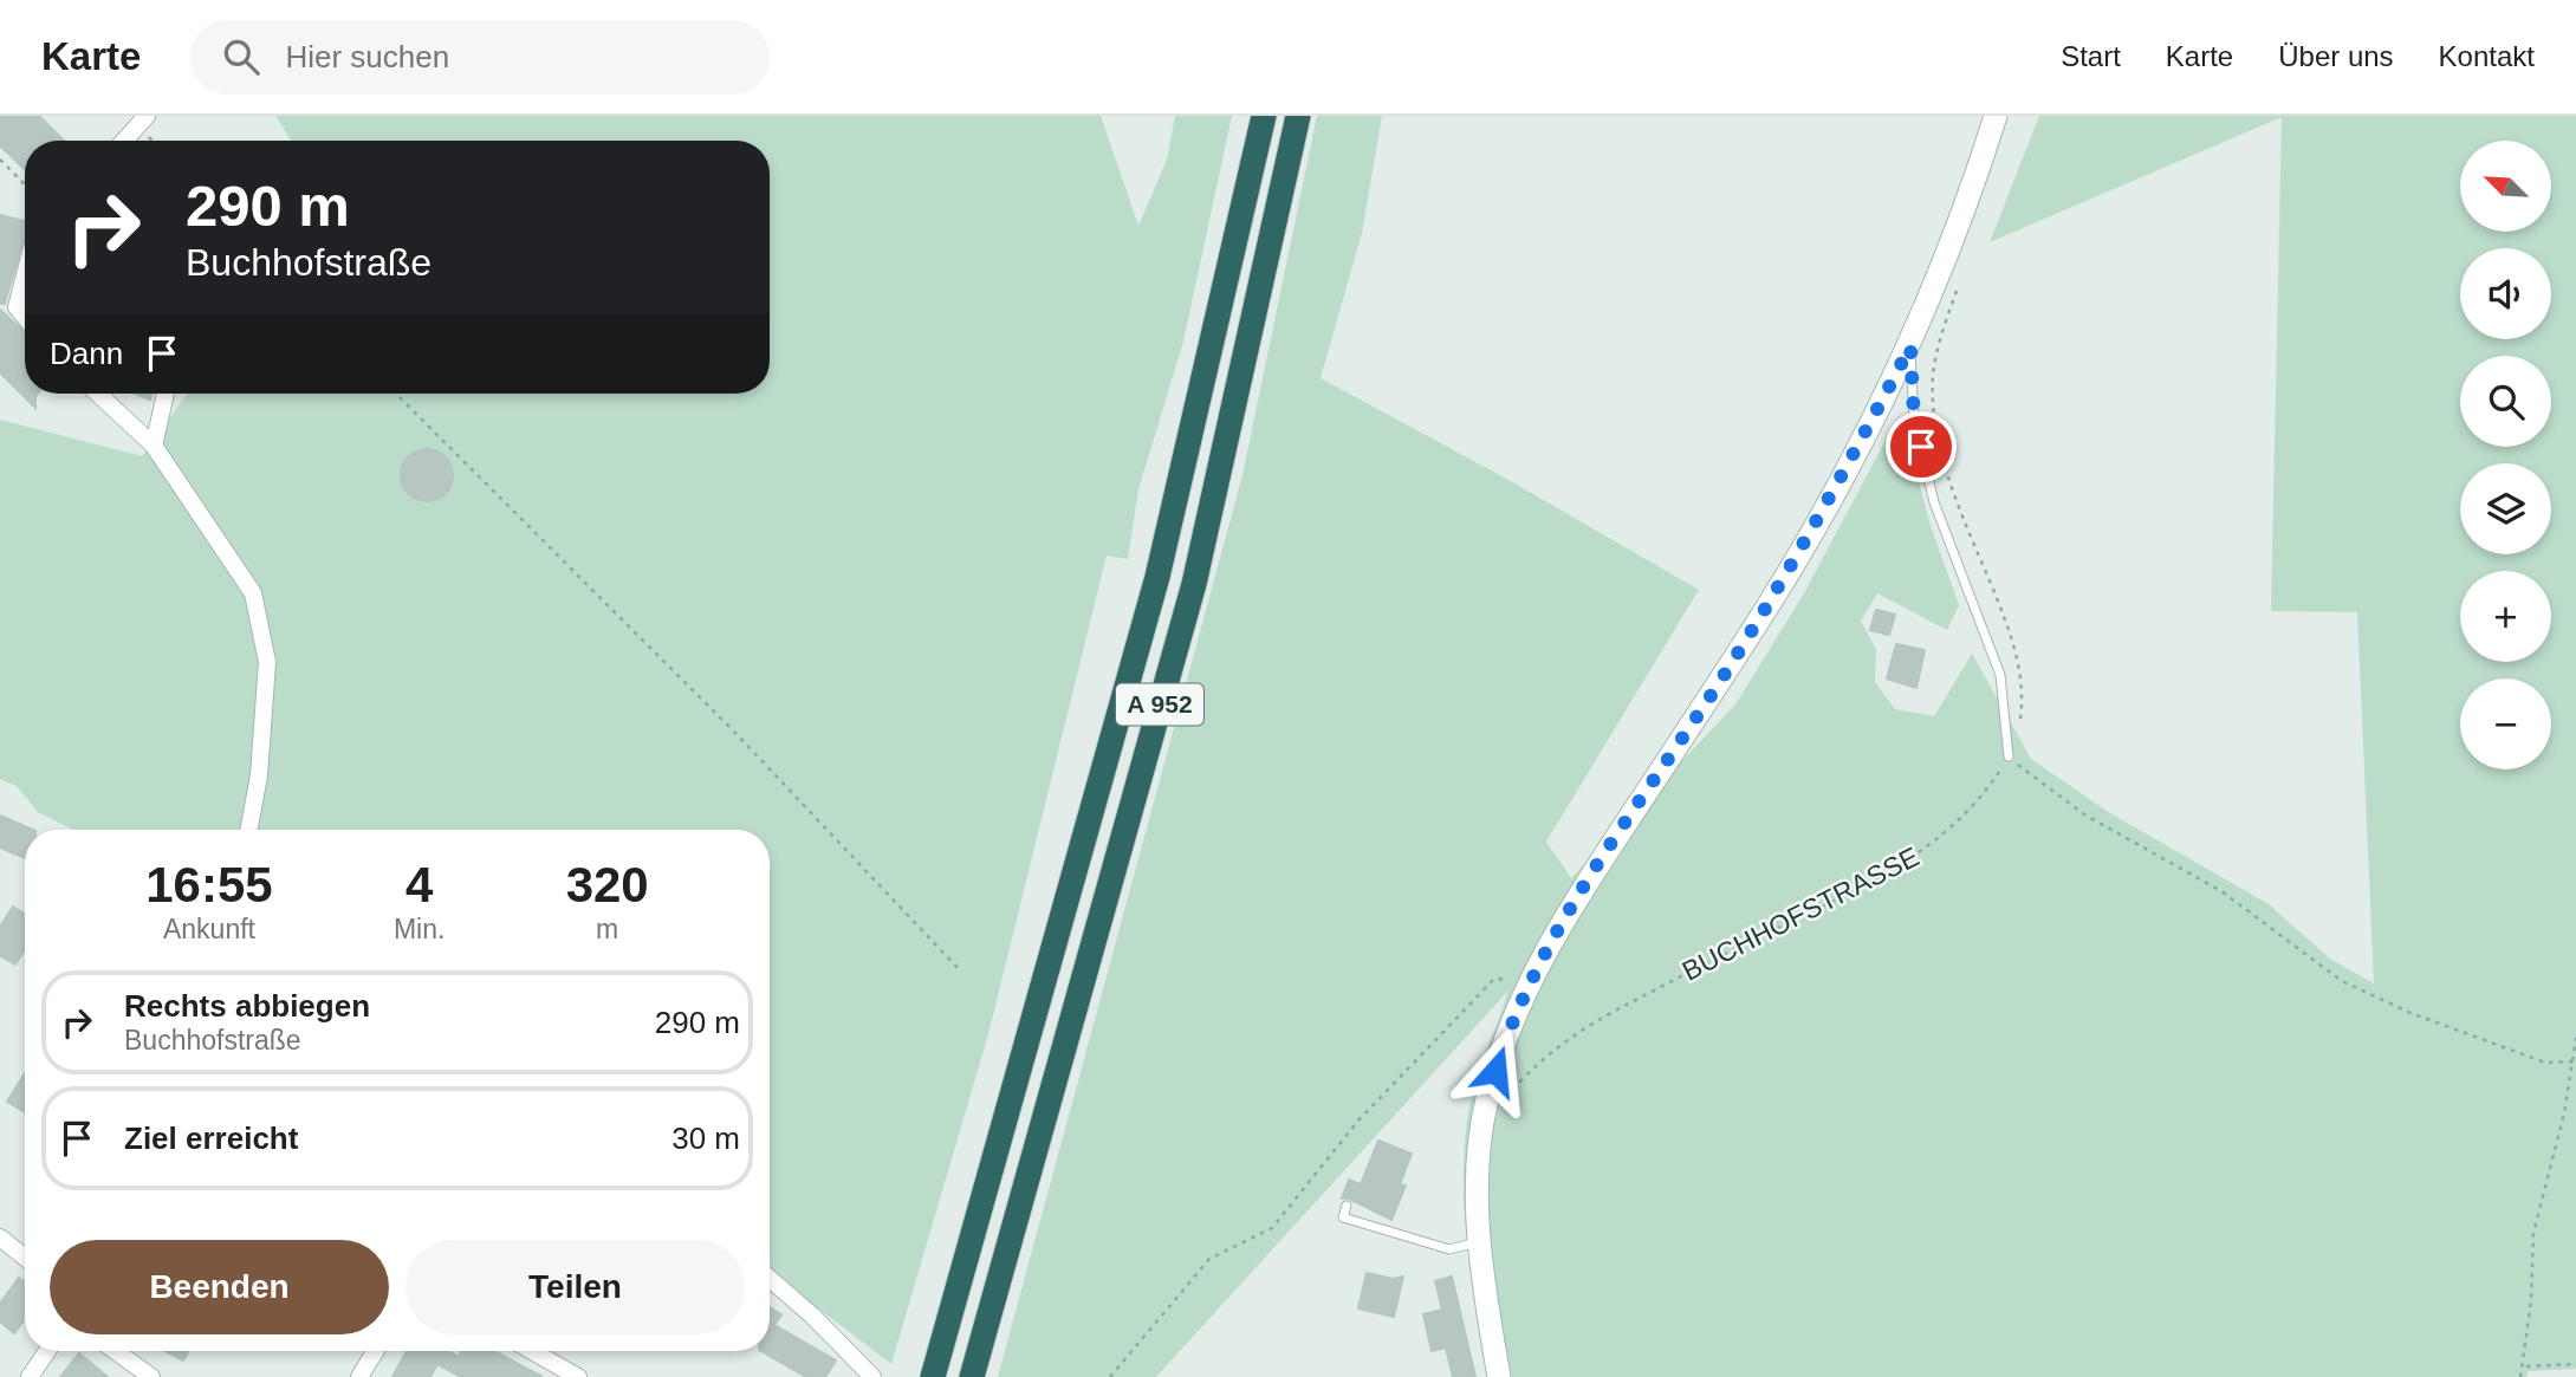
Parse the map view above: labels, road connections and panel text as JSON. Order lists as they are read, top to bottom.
{
  "streets": {
    "highway": ["A 952"],
    "path": ["BUCHHOFSTRASSE"]
  },
  "north": "top left",
  "page": {
    "header": "Karte",
    "search": "Hier suchen",
    "nav": [
      "Start",
      "Karte",
      "Über uns",
      "Kontakt"
    ],
    "map_buttons": ["+", "−"],
    "turn": ["290 m", "Buchhofstraße"],
    "then": "Dann",
    "eta": [
      "16:55",
      "Ankunft",
      "4",
      "Min.",
      "320",
      "m"
    ],
    "list": [
      {
        "name": "Rechts abbiegen",
        "note": "Buchhofstraße",
        "value": "290 m"
      },
      {
        "name": "Ziel erreicht",
        "value": "30 m"
      }
    ],
    "buttons": ["Beenden", "Teilen"]
  }
}
